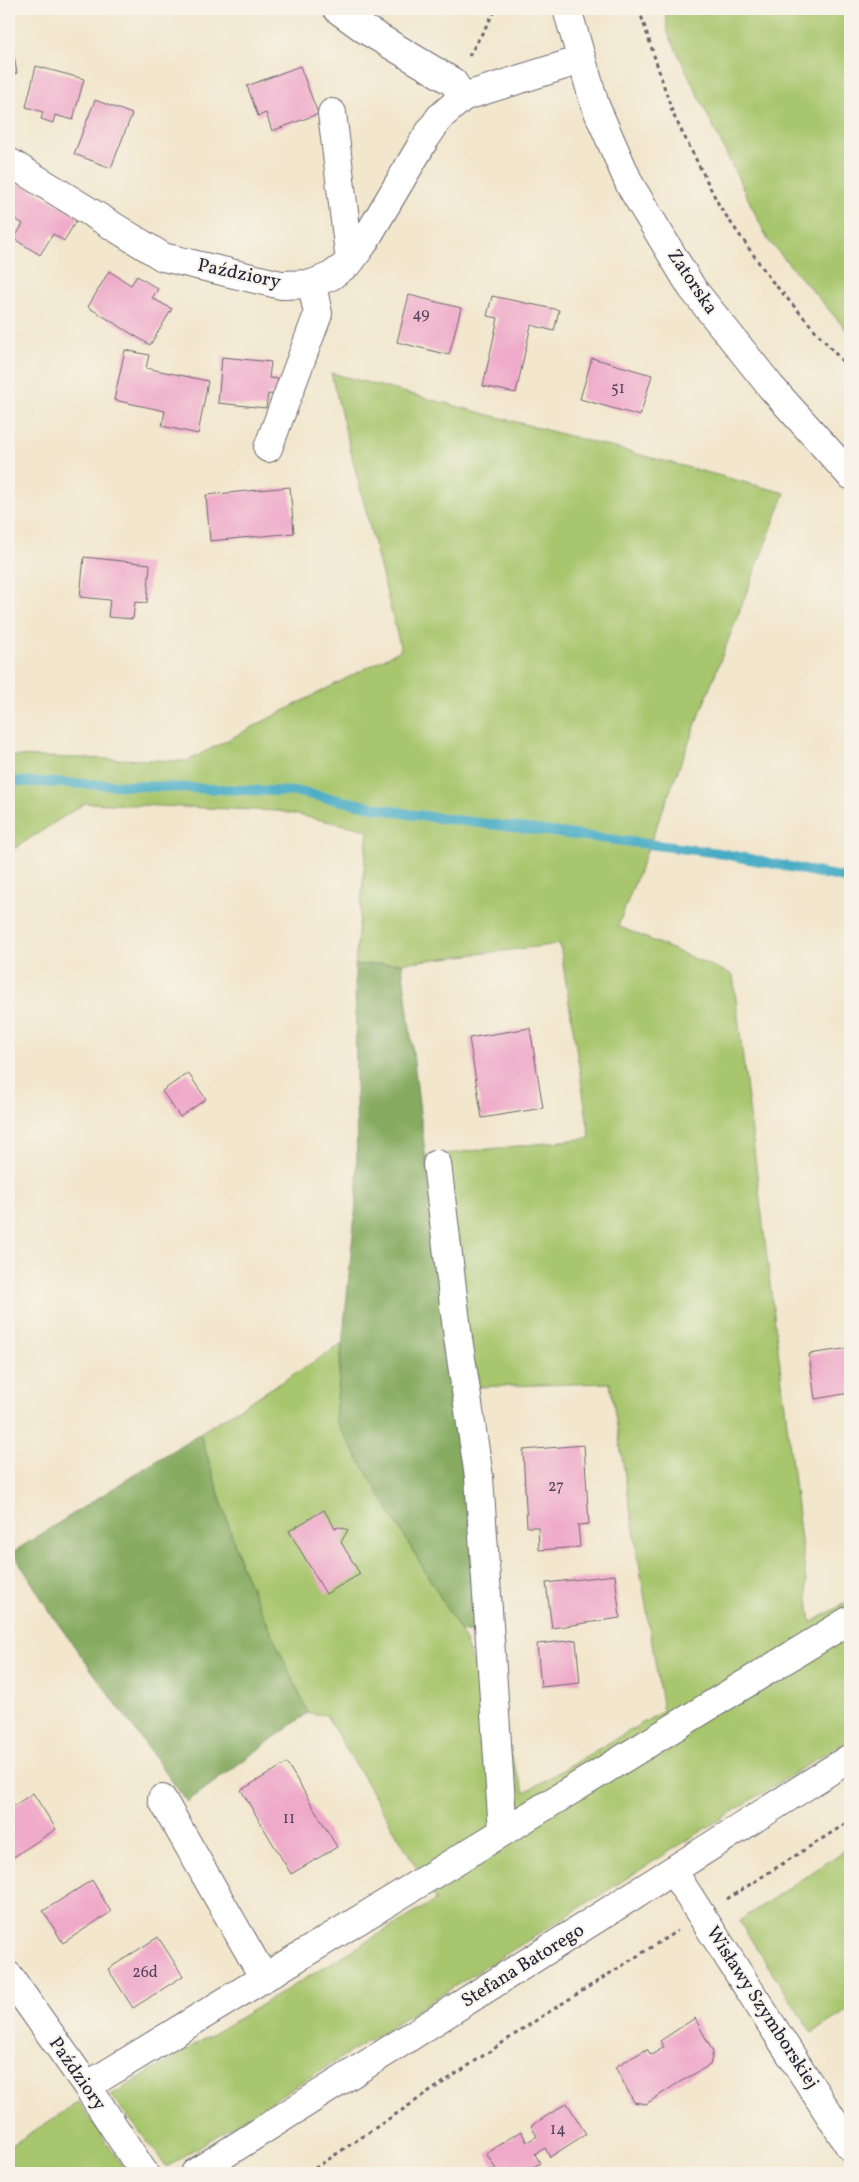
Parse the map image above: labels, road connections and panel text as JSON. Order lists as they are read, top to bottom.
{
  "streets": {
    "street": [
      "Paździory",
      "Zatorska",
      "Stefana Batorego",
      "Wisławy Szymborskiej"
    ]
  },
  "crossings": [
    ["Stefana Batorego", "Wisławy Szymborskiej"]
  ],
  "house_numbers": [
    "49",
    "51",
    "27",
    "11",
    "26d",
    "14"
  ]
}
